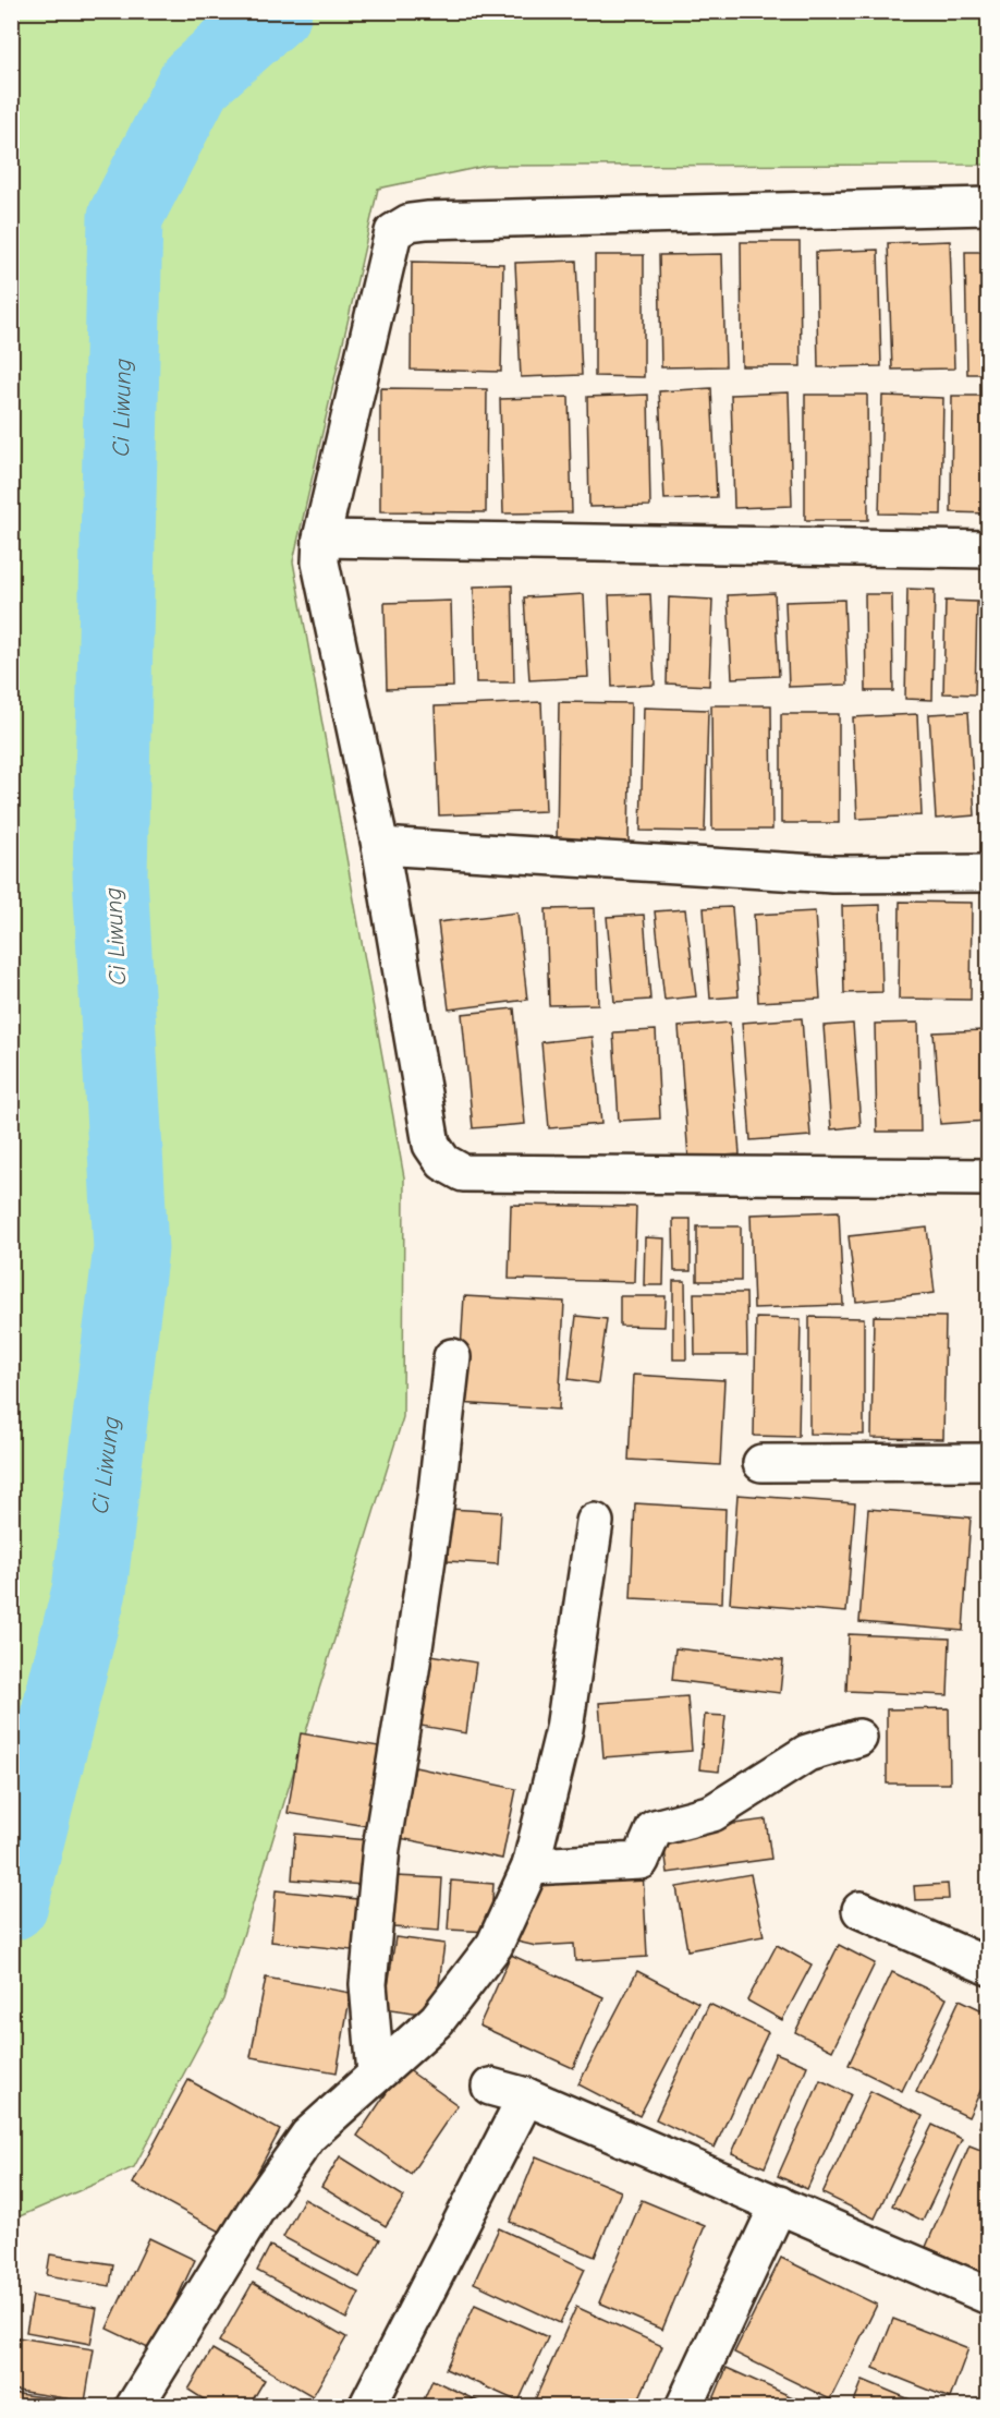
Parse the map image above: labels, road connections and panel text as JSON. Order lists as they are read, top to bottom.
{
  "water": ["Ci Liwung"]
}
